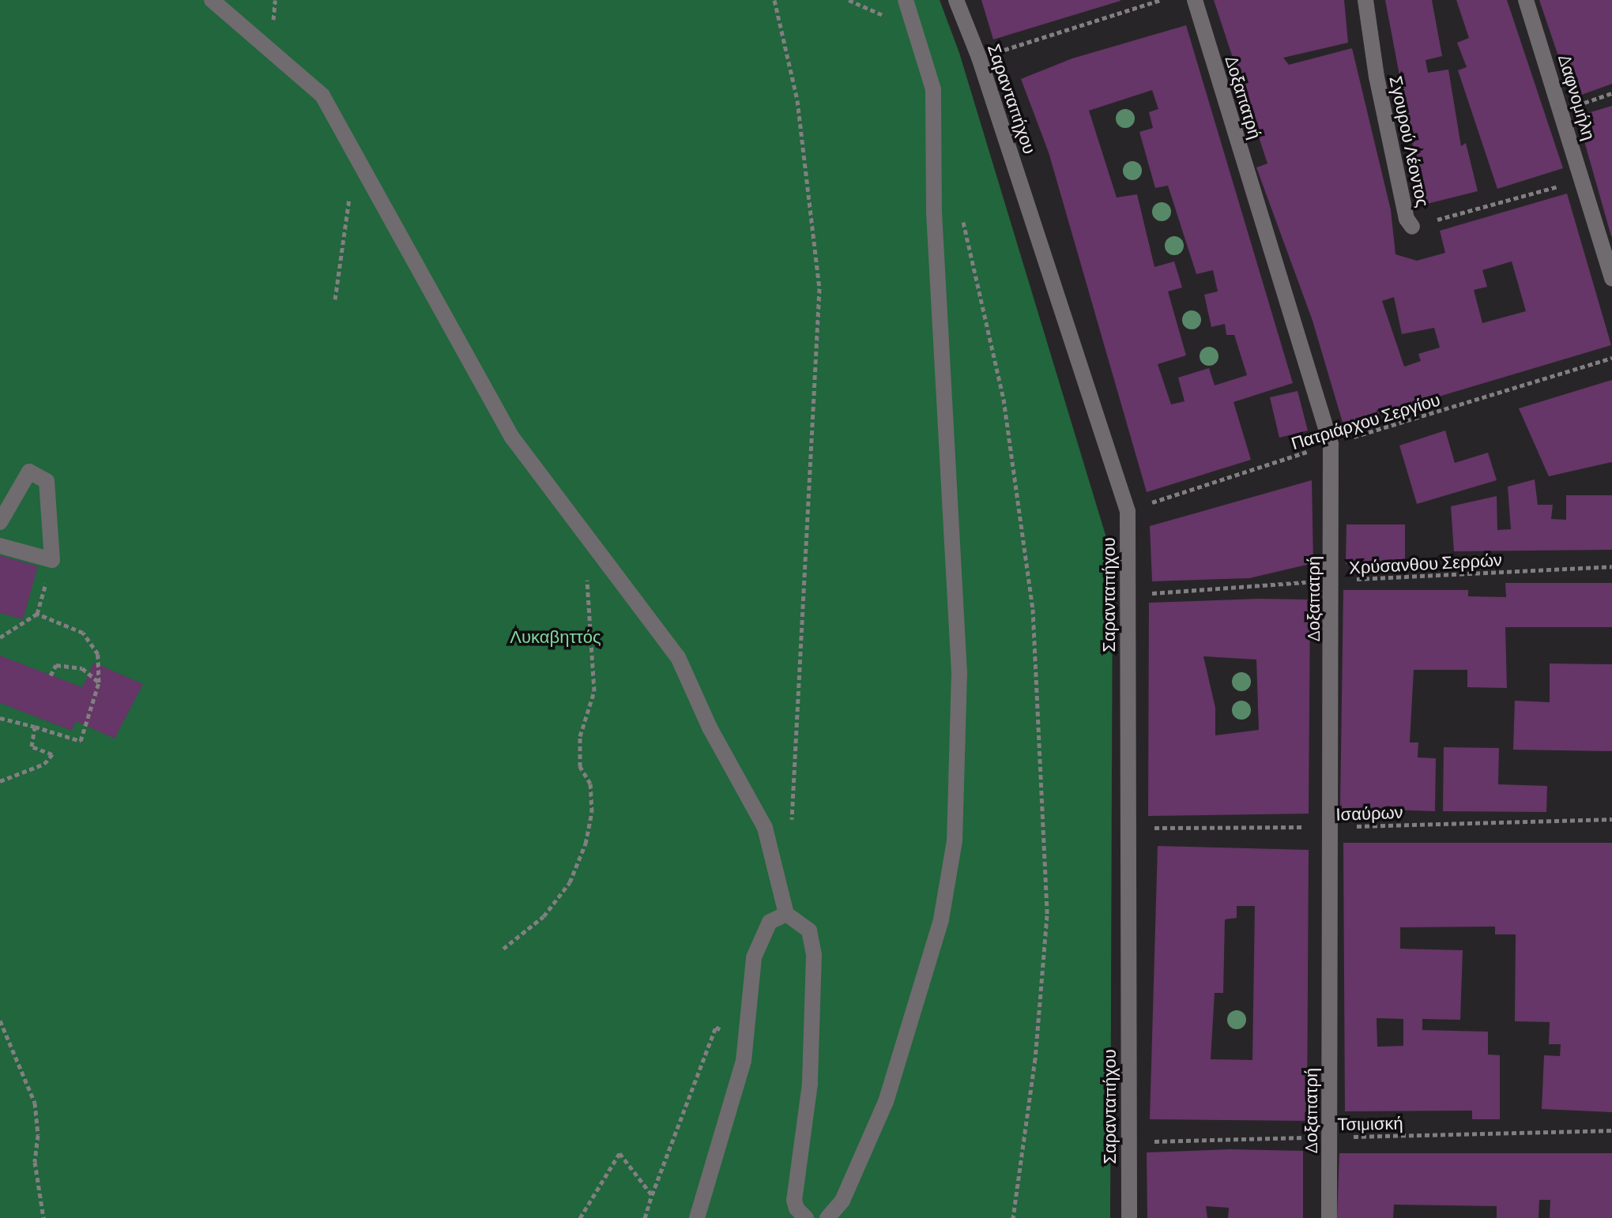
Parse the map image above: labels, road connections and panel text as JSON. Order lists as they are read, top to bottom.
{
  "streets": {
    "street": [
      "Δοξαπατρή",
      "Δαφνομήλη",
      "Σαρανταπήχου",
      "Σγουρού Λέοντος"
    ],
    "path": [
      "Πατριάρχου Σεργίου",
      "Χρύσανθου Σερρών",
      "Ισαύρων",
      "Τσιμισκή"
    ]
  },
  "crossings": [
    ["Δοξαπατρή", "Πατριάρχου Σεργίου"],
    ["Δοξαπατρή", "Χρύσανθου Σερρών"],
    ["Δοξαπατρή", "Ισαύρων"],
    ["Δοξαπατρή", "Τσιμισκή"],
    ["Δαφνομήλη", "Σγουρού Λέοντος"],
    ["Σαρανταπήχου", "Πατριάρχου Σεργίου"],
    ["Σαρανταπήχου", "Χρύσανθου Σερρών"],
    ["Σαρανταπήχου", "Ισαύρων"],
    ["Σαρανταπήχου", "Τσιμισκή"]
  ],
  "parks": ["Λυκαβηττός"]
}
